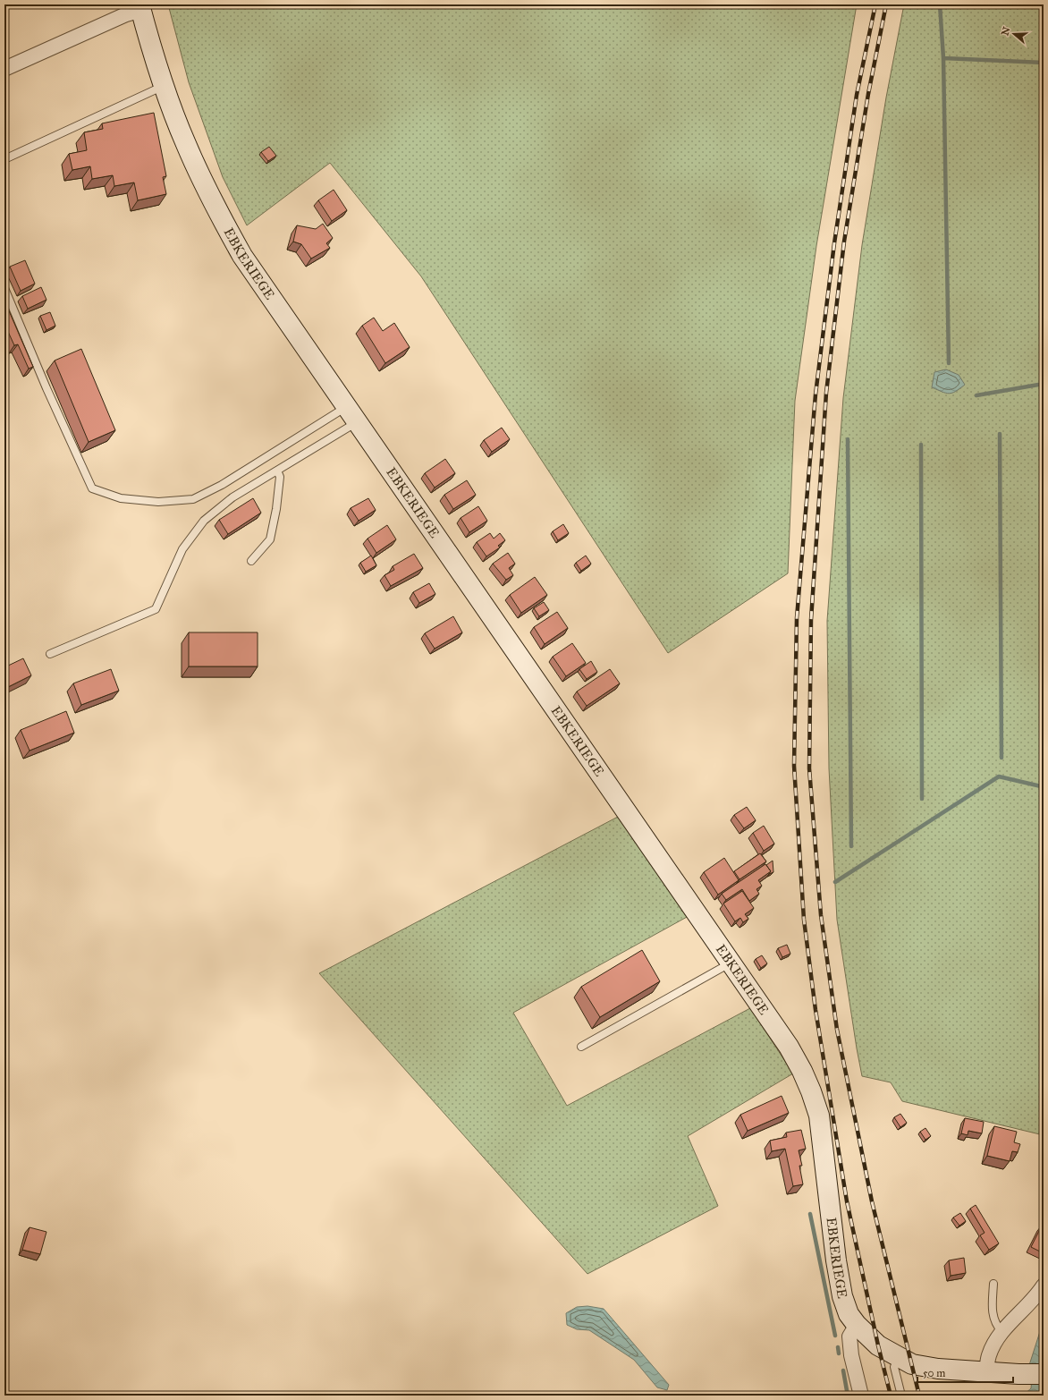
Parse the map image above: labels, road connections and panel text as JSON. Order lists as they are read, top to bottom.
{
  "streets": {
    "street": ["EBKERIEGE"]
  },
  "scale_bar": "50 m",
  "north": "left"
}
